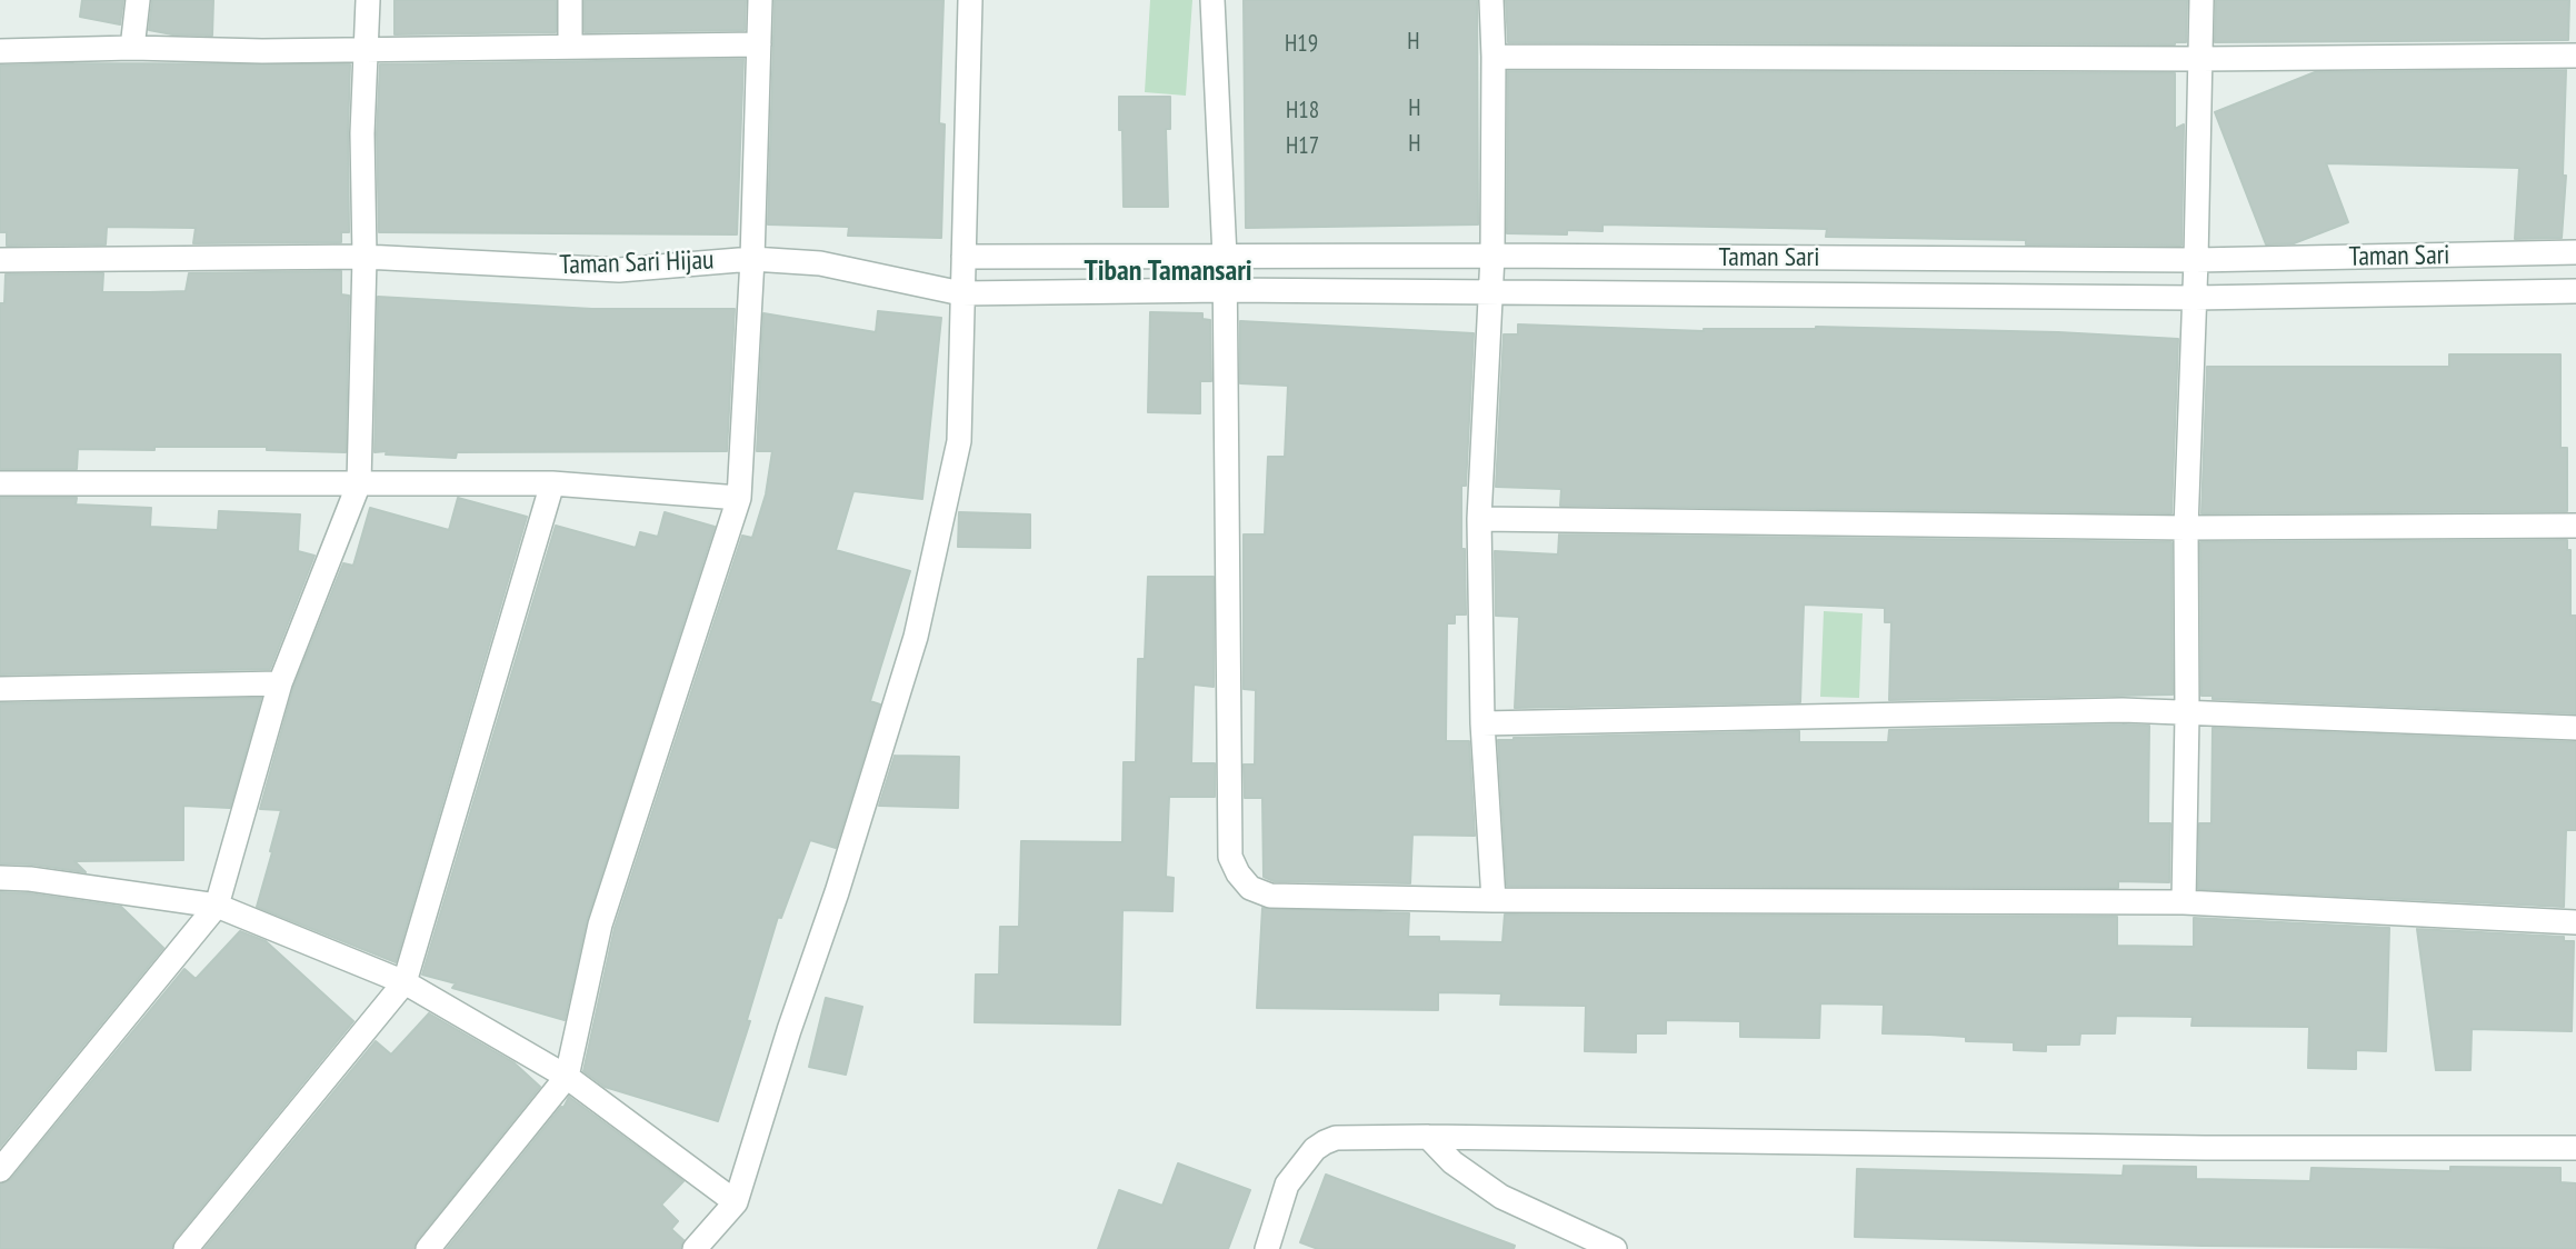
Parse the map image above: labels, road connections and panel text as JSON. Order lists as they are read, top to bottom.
{
  "streets": {
    "street": ["Taman Sari", "Taman Sari Hijau"]
  },
  "crossings": [
    ["Taman Sari", "Taman Sari Hijau"]
  ],
  "districts": ["Tiban Tamansari"],
  "house_numbers": [
    "H",
    "H19",
    "H",
    "H18",
    "H",
    "H17"
  ]
}
